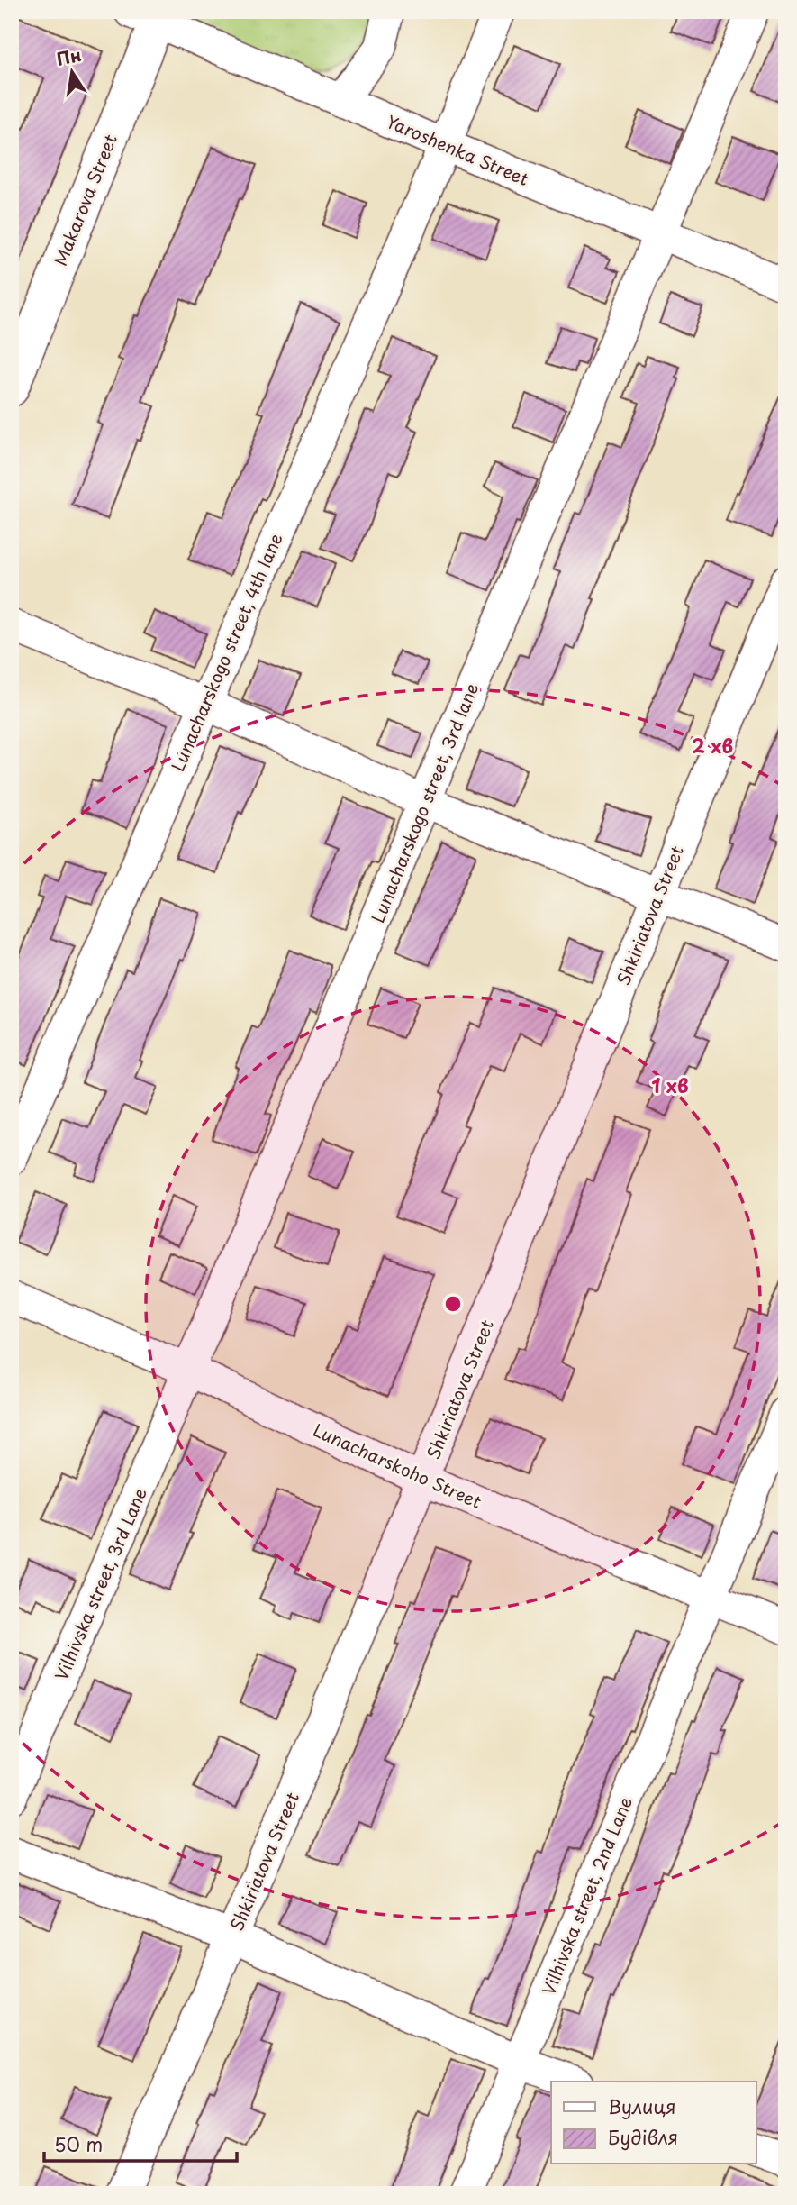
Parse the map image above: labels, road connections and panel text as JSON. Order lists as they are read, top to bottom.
{
  "streets": {
    "street": [
      "Yaroshenka Street",
      "Makarova Street",
      "Lunacharskogo street, 4th lane",
      "Lunacharskogo street, 3rd lane",
      "Shkiriatova Street",
      "Lunacharskoho Street",
      "Vilhivska street, 3rd Lane",
      "Vilhivska street, 2nd Lane"
    ]
  },
  "crossings": [
    ["Yaroshenka Street", "Makarova Street"],
    ["Yaroshenka Street", "Lunacharskogo street, 4th lane"],
    ["Yaroshenka Street", "Lunacharskogo street, 3rd lane"],
    ["Lunacharskogo street, 3rd lane", "Lunacharskoho Street"],
    ["Lunacharskogo street, 3rd lane", "Vilhivska street, 3rd Lane"],
    ["Shkiriatova Street", "Lunacharskoho Street"],
    ["Lunacharskoho Street", "Vilhivska street, 3rd Lane"],
    ["Lunacharskoho Street", "Vilhivska street, 2nd Lane"]
  ],
  "legend": ["Вулиця", "Будівля"],
  "scale_bar": "50 m",
  "north": "top",
  "rings": ["2 хв", "1 хв"]
}
